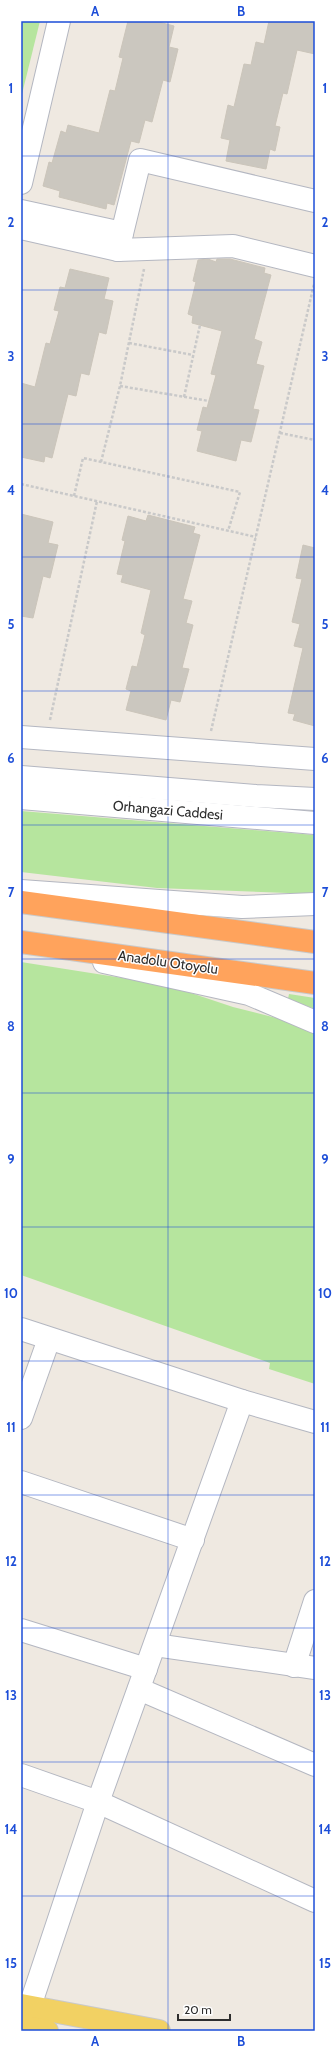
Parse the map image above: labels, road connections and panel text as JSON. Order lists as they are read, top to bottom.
{
  "streets": {
    "highway": ["Anadolu Otoyolu"],
    "street": ["Orhangazi Caddesi"]
  },
  "scale_bar": "20 m",
  "grid": {
    "columns": ["A", "B"],
    "rows": [
      "1",
      "2",
      "3",
      "4",
      "5",
      "6",
      "7",
      "8",
      "9",
      "10",
      "11",
      "12",
      "13",
      "14",
      "15"
    ]
  }
}
